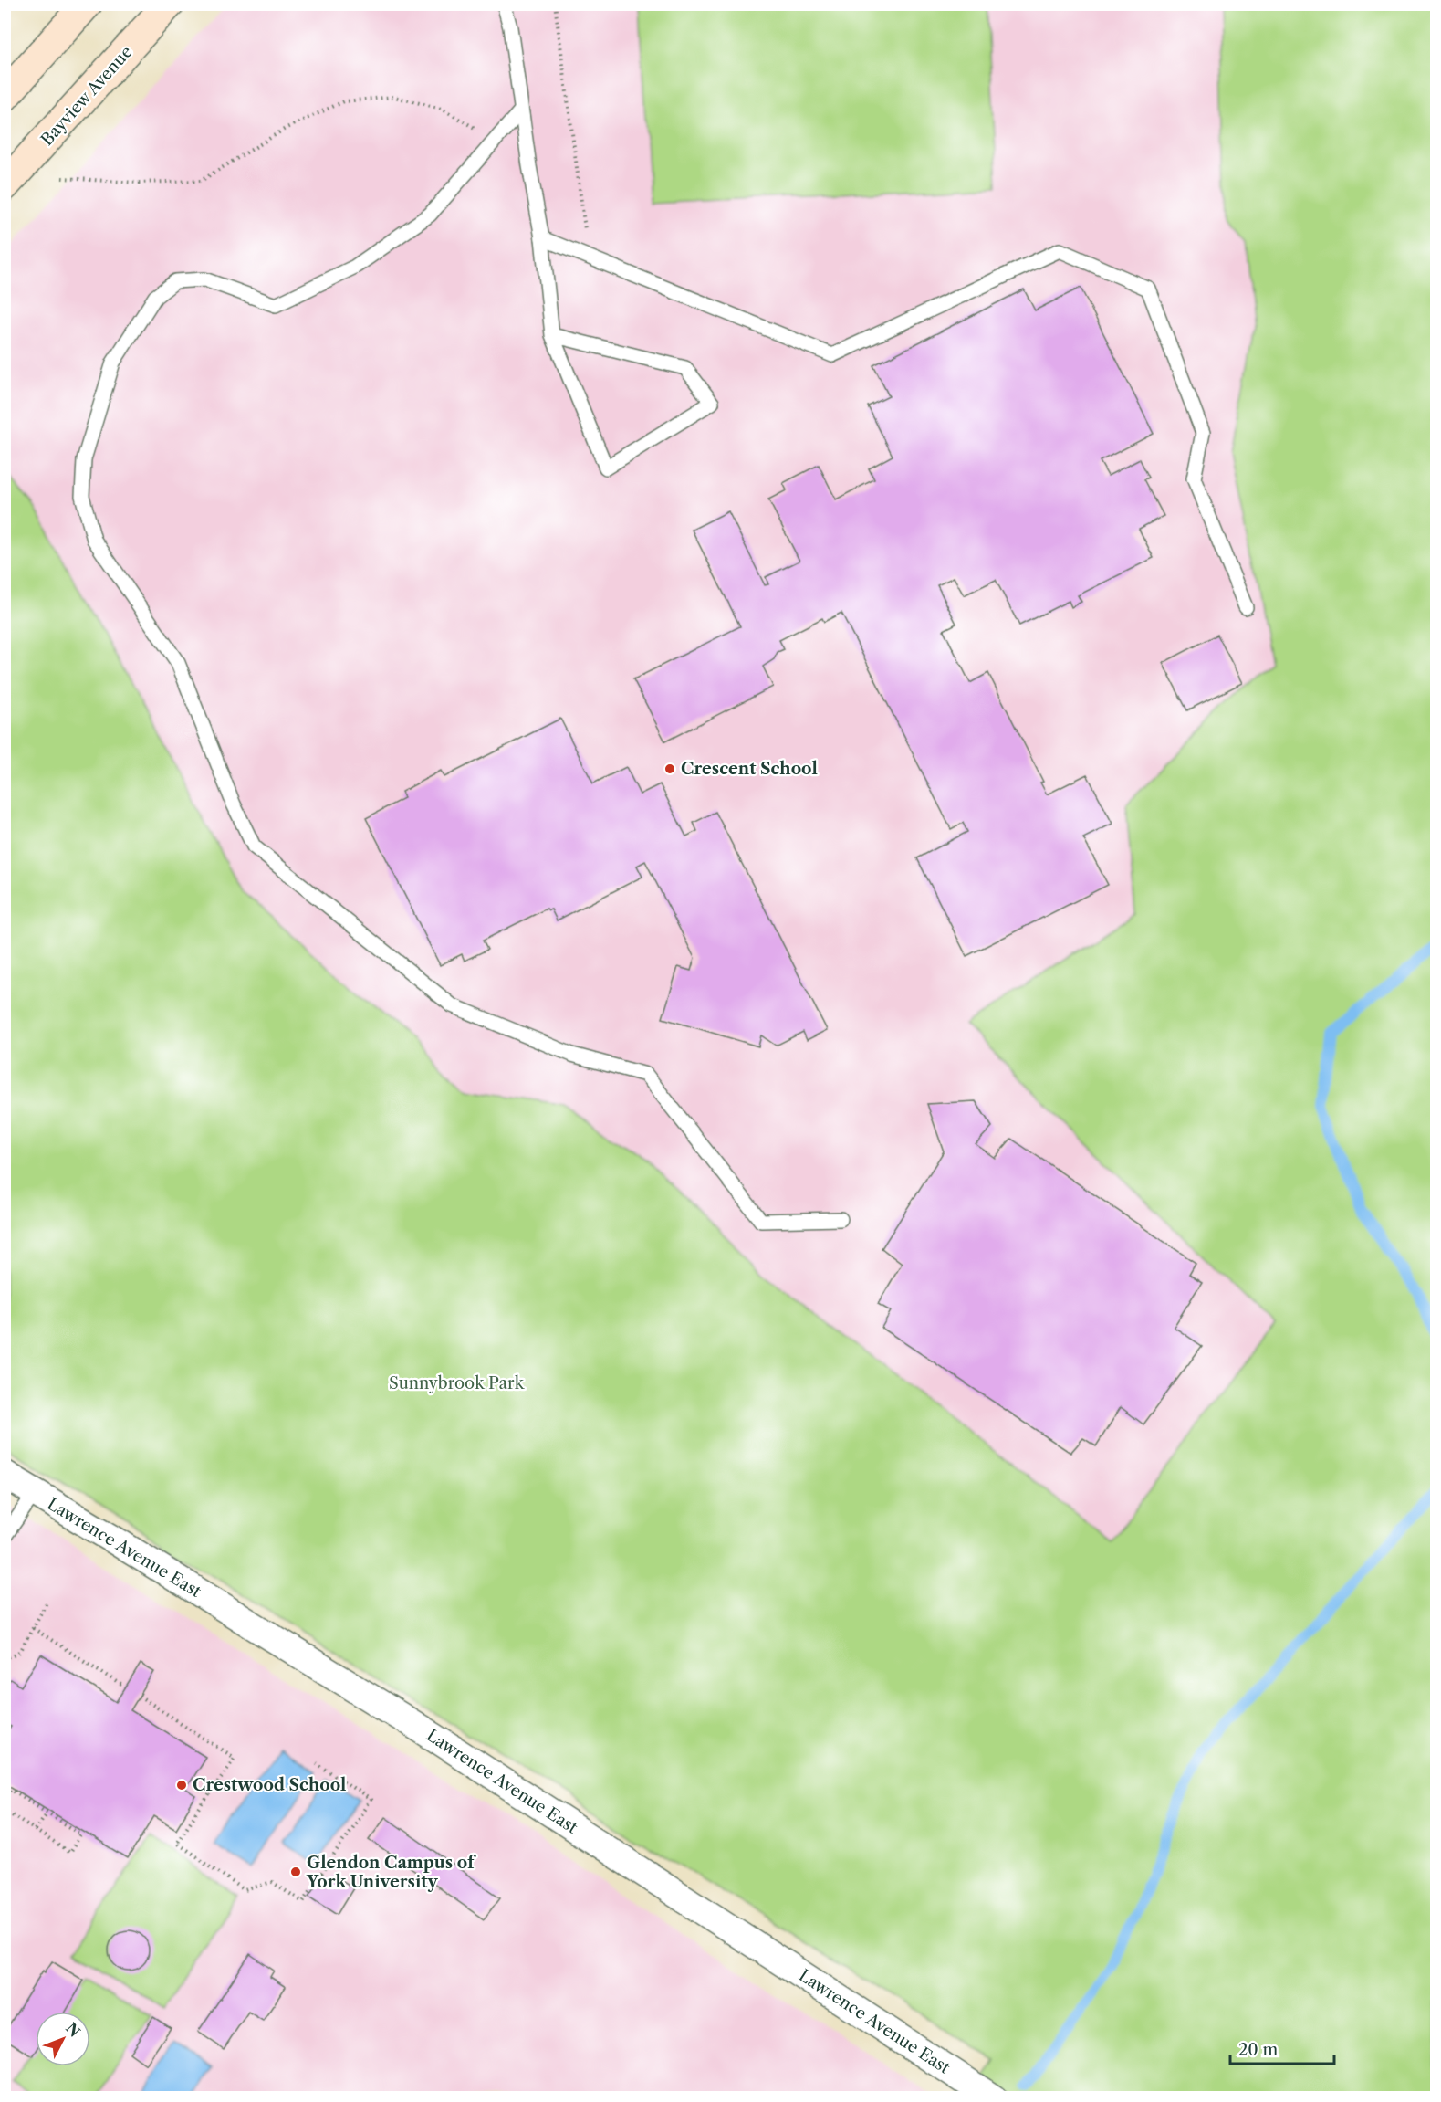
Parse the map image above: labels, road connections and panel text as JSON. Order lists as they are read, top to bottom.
{
  "streets": {
    "main road": ["Bayview Avenue"],
    "street": ["Lawrence Avenue East"]
  },
  "parks": ["Sunnybrook Park"],
  "places": ["Crescent School", "Crestwood School", "Glendon Campus of York University"],
  "scale_bar": "20 m",
  "north": "top right"
}
